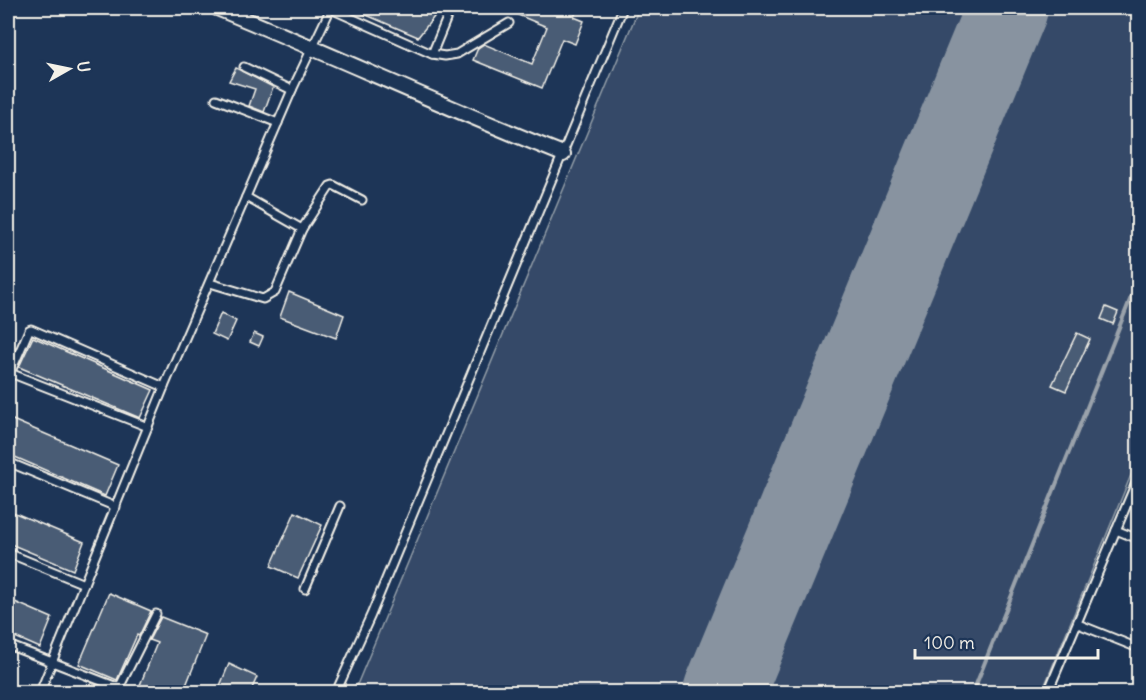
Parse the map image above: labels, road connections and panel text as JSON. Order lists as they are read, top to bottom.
{
  "scale_bar": "100 m",
  "north": "right"
}
